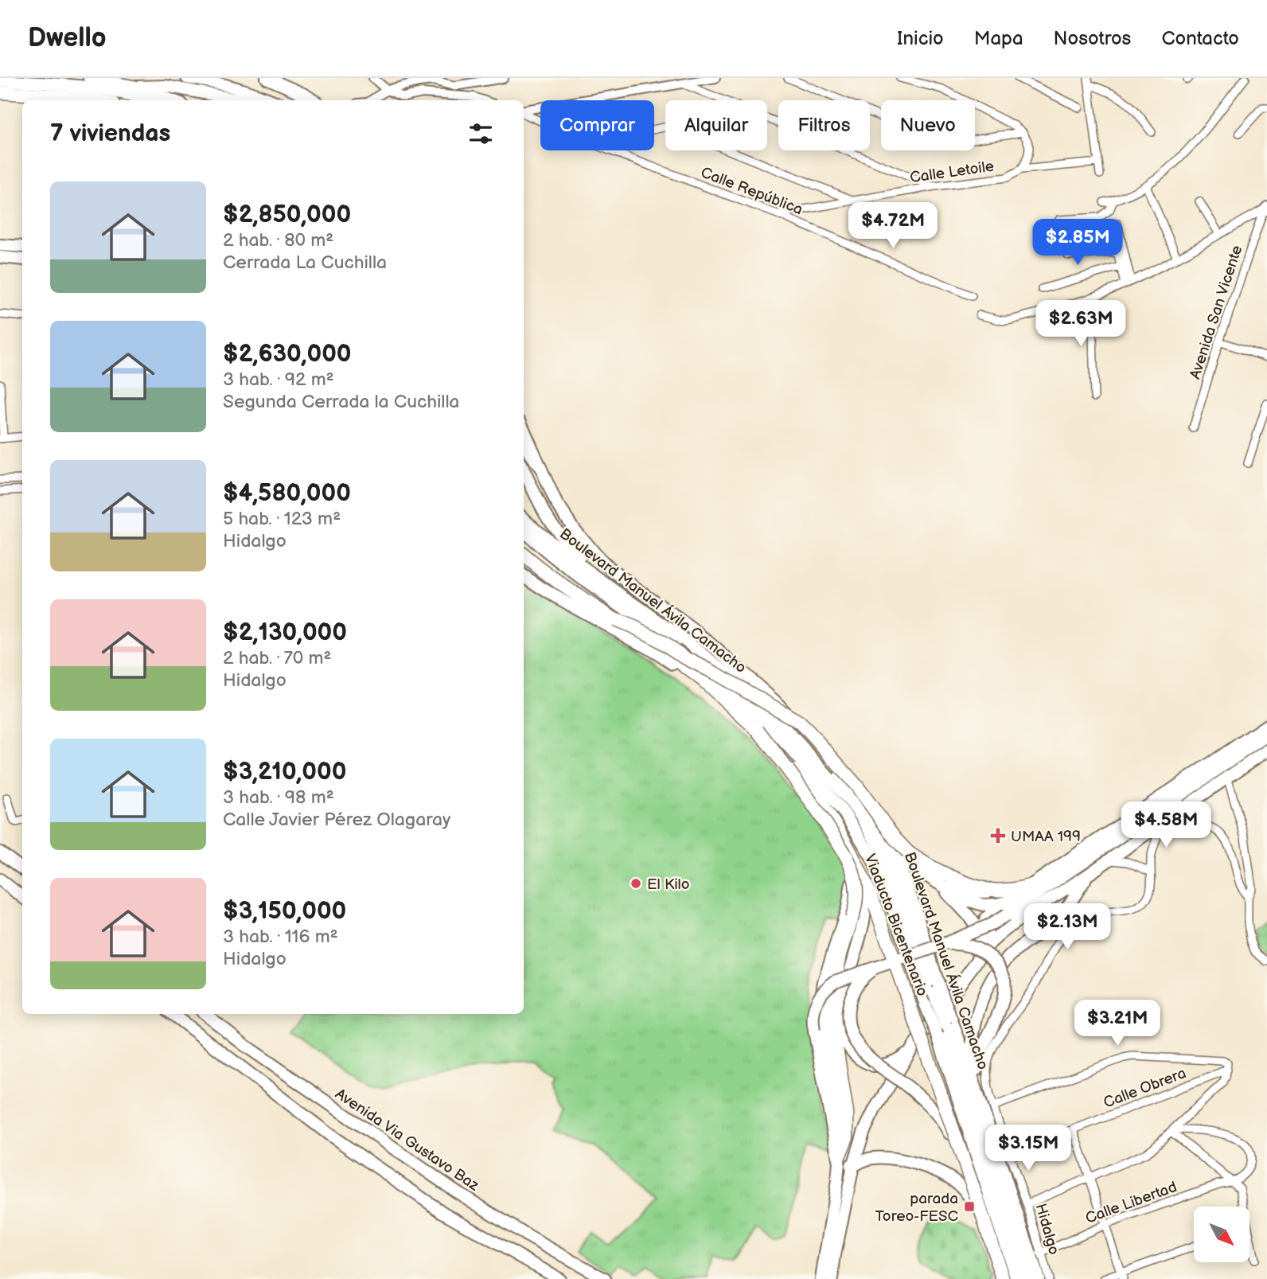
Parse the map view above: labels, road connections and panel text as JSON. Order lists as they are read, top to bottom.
{
  "streets": {
    "highway": ["Viaducto Bicentenario"],
    "main road": ["Boulevard Manuel Ávila Camacho", "Avenida Via Gustavo Baz"],
    "street": [
      "Calle Letoile",
      "Calle República",
      "Avenida San Vicente",
      "Calle Obrera",
      "Calle Libertad",
      "Hidalgo"
    ]
  },
  "crossings": [
    ["Calle Letoile", "Calle República"],
    ["Calle Obrera", "Hidalgo"],
    ["Calle Libertad", "Hidalgo"]
  ],
  "places": {
    "health": ["UMAA 199"],
    "other": ["El Kilo"],
    "transit": ["parada Toreo-FESC"]
  },
  "north": "bottom right",
  "page": {
    "header": "Dwello",
    "nav": [
      "Inicio",
      "Mapa",
      "Nosotros",
      "Contacto"
    ],
    "chip": [
      "Comprar",
      "Alquilar",
      "Filtros",
      "Nuevo"
    ],
    "heading": "7 viviendas",
    "list": [
      {
        "name": "$2,850,000",
        "note": "2 hab. · 80 m² · Cerrada La Cuchilla"
      },
      {
        "name": "$2,630,000",
        "note": "3 hab. · 92 m² · Segunda Cerrada la Cuchilla"
      },
      {
        "name": "$4,580,000",
        "note": "5 hab. · 123 m² · Hidalgo"
      },
      {
        "name": "$2,130,000",
        "note": "2 hab. · 70 m² · Hidalgo"
      },
      {
        "name": "$3,210,000",
        "note": "3 hab. · 98 m² · Calle Javier Pérez Olagaray"
      },
      {
        "name": "$3,150,000",
        "note": "3 hab. · 116 m² · Hidalgo"
      }
    ],
    "price": [
      "$4.72M",
      "$2.85M",
      "$2.63M",
      "$4.58M",
      "$2.13M",
      "$3.21M",
      "$3.15M"
    ]
  }
}
